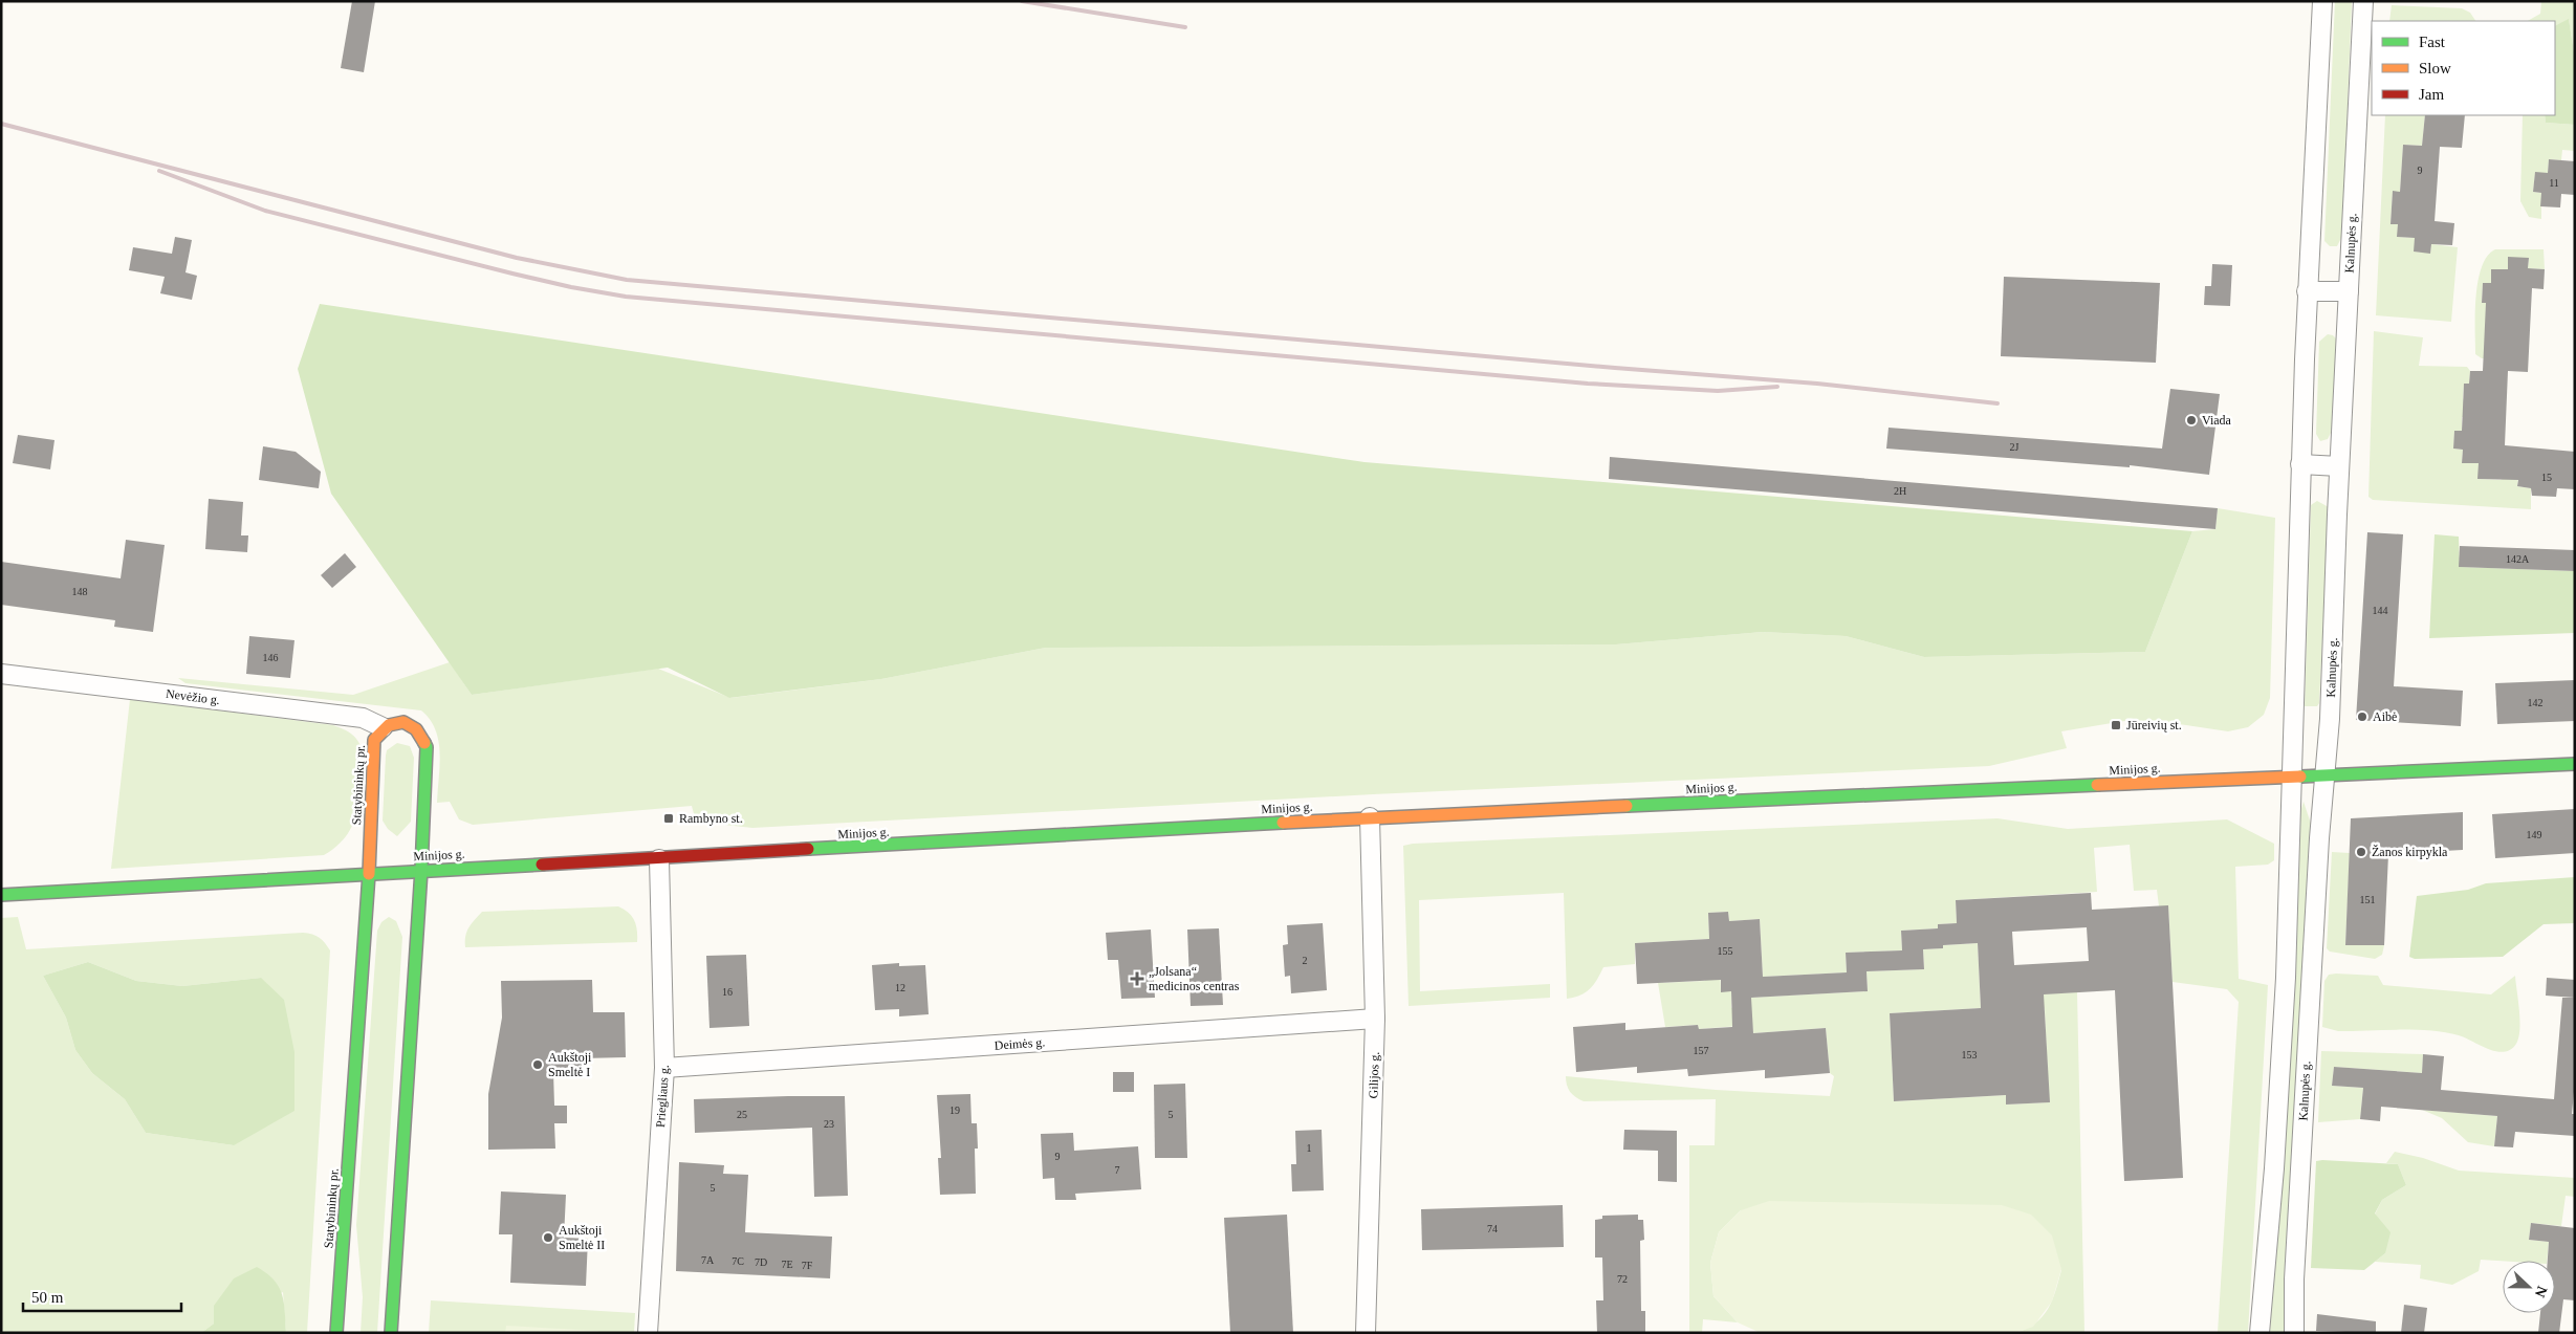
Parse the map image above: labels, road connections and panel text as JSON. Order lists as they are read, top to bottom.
{
  "streets": {
    "main road": ["Minijos g.", "Statybininkų pr."],
    "street": [
      "Kalnupės g.",
      "Nevėžio g.",
      "Deimės g.",
      "Gilijos g.",
      "Priegliaus g."
    ]
  },
  "crossings": [
    ["Kalnupės g.", "Minijos g."],
    ["Nevėžio g.", "Statybininkų pr."],
    ["Minijos g.", "Statybininkų pr."],
    ["Minijos g.", "Gilijos g."],
    ["Minijos g.", "Priegliaus g."],
    ["Deimės g.", "Gilijos g."],
    ["Deimės g.", "Priegliaus g."]
  ],
  "places": {
    "other": [
      "Viada",
      "Aibė",
      "Žanos kirpykla",
      "Aukštoji Smeltė I",
      "Aukštoji Smeltė II"
    ],
    "transit": ["Jūreivių st.", "Rambyno st."],
    "health": ["„Jolsana“ medicinos centras"]
  },
  "house_numbers": [
    "9",
    "11",
    "2J",
    "15",
    "2H",
    "142A",
    "148",
    "144",
    "146",
    "142",
    "149",
    "151",
    "155",
    "2",
    "12",
    "16",
    "157",
    "153",
    "19",
    "25",
    "5",
    "23",
    "1",
    "9",
    "7",
    "5",
    "74",
    "7A",
    "7C",
    "7D",
    "7E",
    "7F",
    "72"
  ],
  "legend": ["Fast", "Slow", "Jam"],
  "scale_bar": "50 m",
  "north": "right"
}
